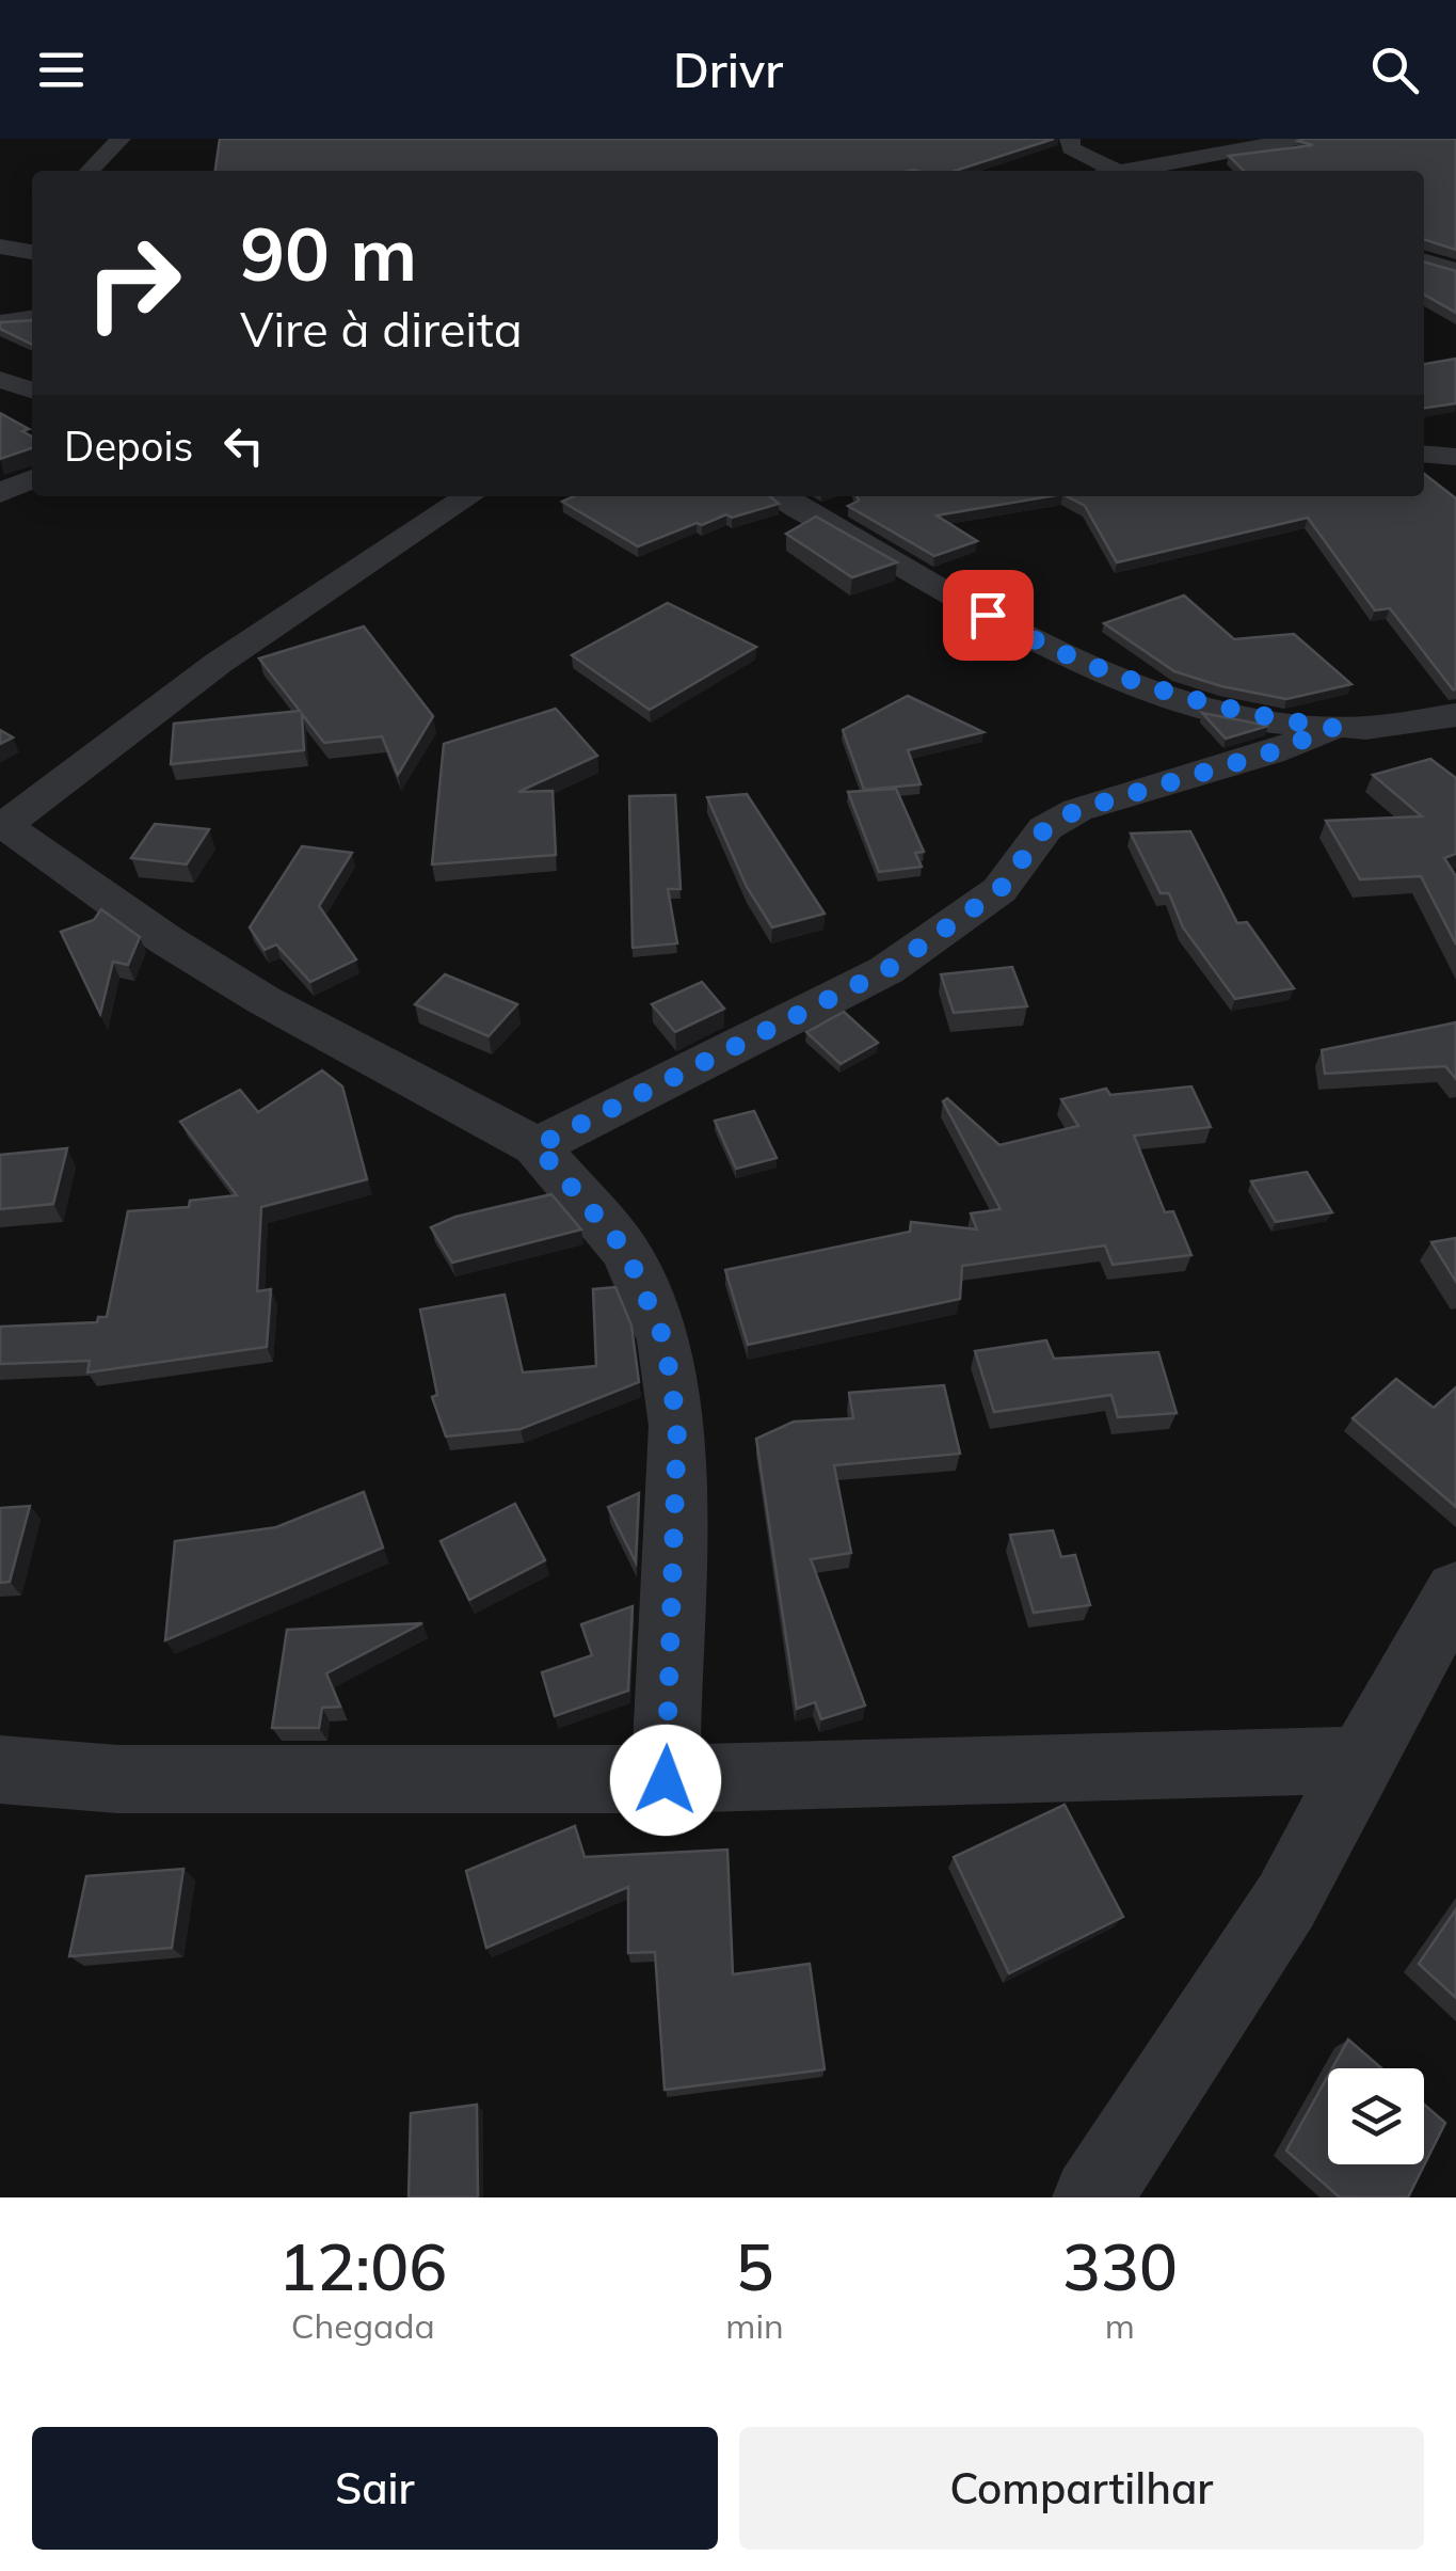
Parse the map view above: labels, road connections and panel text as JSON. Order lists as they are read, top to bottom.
{
  "page": {
    "header": "Drivr",
    "turn": ["90 m", "Vire à direita"],
    "then": "Depois",
    "eta": [
      "12:06",
      "Chegada",
      "5",
      "min",
      "330",
      "m"
    ],
    "buttons": ["Sair", "Compartilhar"]
  }
}
